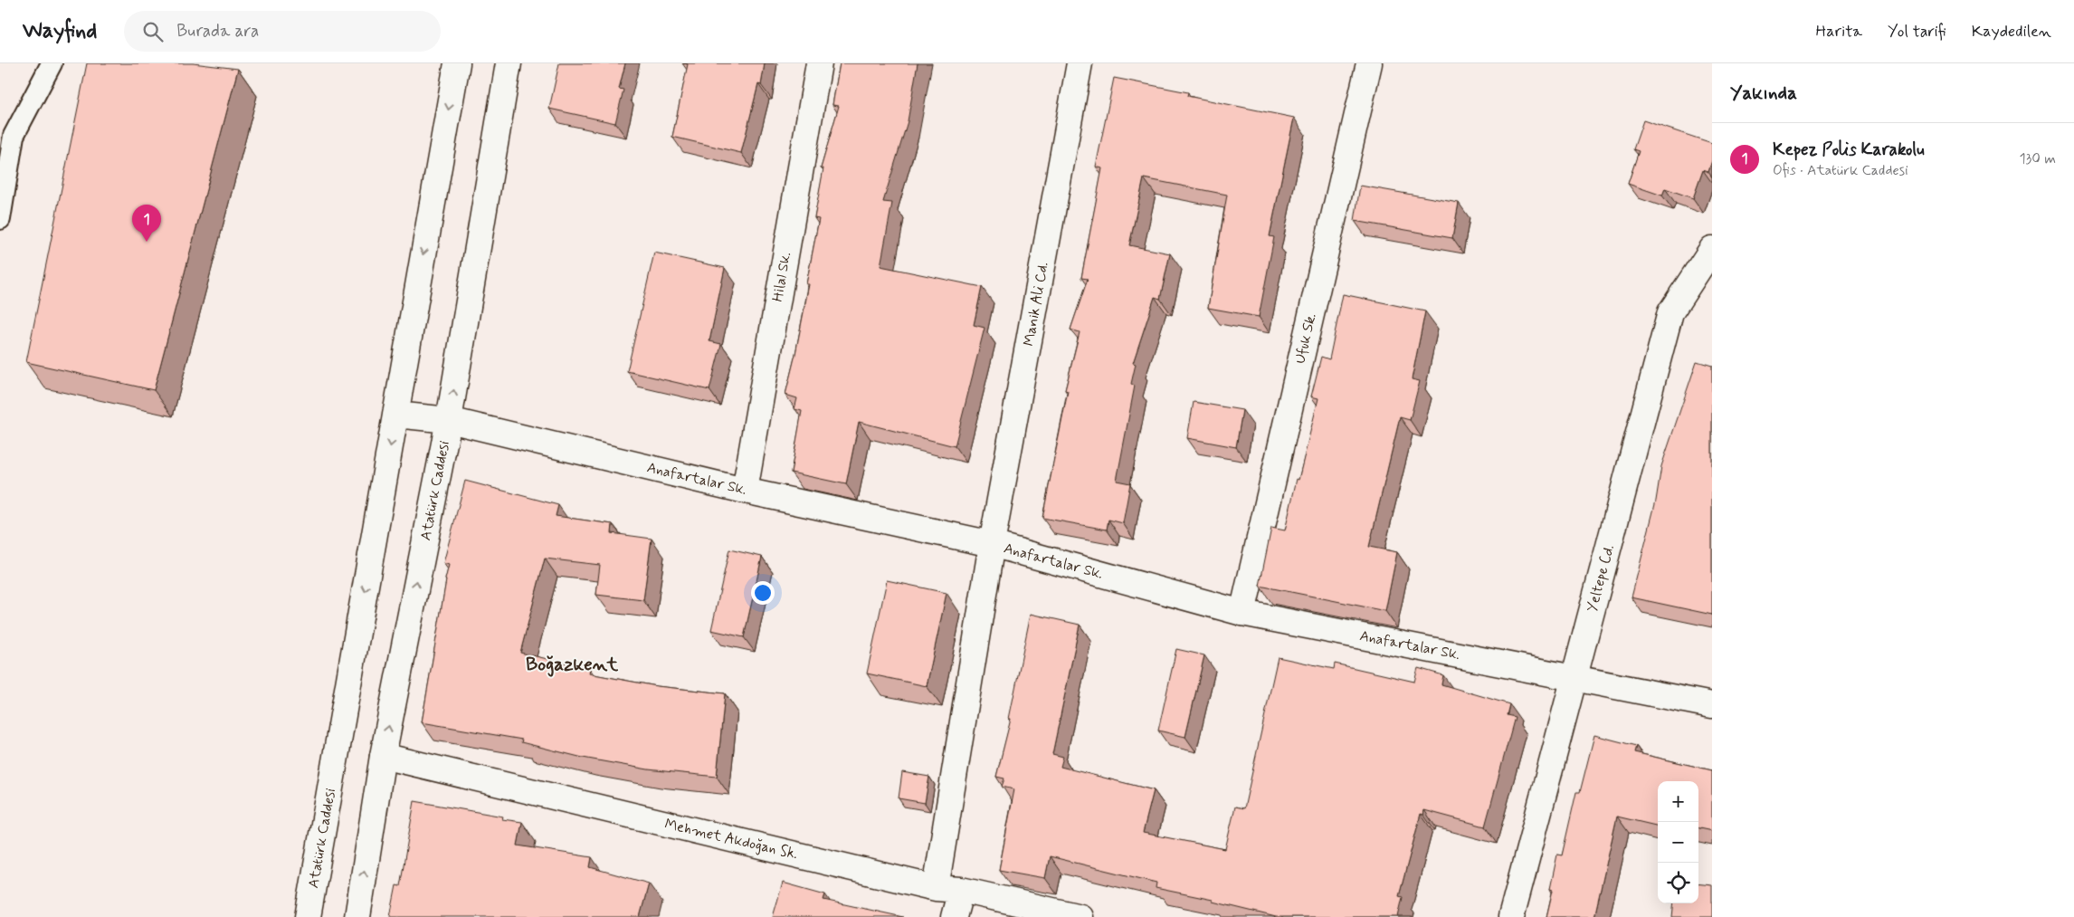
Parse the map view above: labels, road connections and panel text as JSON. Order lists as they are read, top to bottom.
{
  "streets": {
    "street": [
      "Hilal Sk.",
      "Manik Ali Cd.",
      "Ufuk Sk.",
      "Anafartalar Sk.",
      "Atatürk Caddesi",
      "Yeltepe Cd.",
      "Mehmet Akdoğan Sk."
    ]
  },
  "crossings": [
    ["Hilal Sk.", "Anafartalar Sk."],
    ["Manik Ali Cd.", "Anafartalar Sk."],
    ["Manik Ali Cd.", "Mehmet Akdoğan Sk."],
    ["Ufuk Sk.", "Anafartalar Sk."],
    ["Anafartalar Sk.", "Atatürk Caddesi"],
    ["Anafartalar Sk.", "Yeltepe Cd."],
    ["Atatürk Caddesi", "Mehmet Akdoğan Sk."]
  ],
  "districts": ["Boğazkent"],
  "page": {
    "header": "Wayfind",
    "search": "Burada ara",
    "nav": ["Harita", "Yol tarifi", "Kaydedilen"],
    "heading": "Yakında",
    "list": [
      {
        "mark": "1",
        "name": "Kepez Polis Karakolu",
        "note": "Ofis · Atatürk Caddesi",
        "value": "130 m"
      }
    ],
    "pins": "1",
    "map_buttons": ["+", "−"]
  }
}
